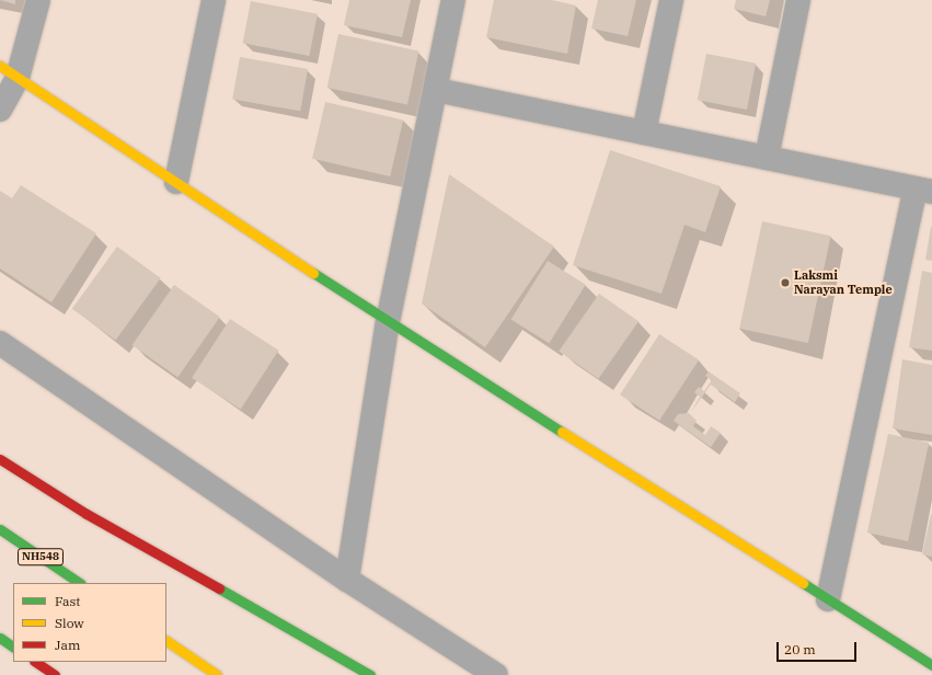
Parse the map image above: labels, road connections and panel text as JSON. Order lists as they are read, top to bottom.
{
  "streets": {
    "main road": ["NH548"]
  },
  "places": ["Laksmi Narayan Temple"],
  "legend": ["Fast", "Slow", "Jam"],
  "scale_bar": "20 m"
}
